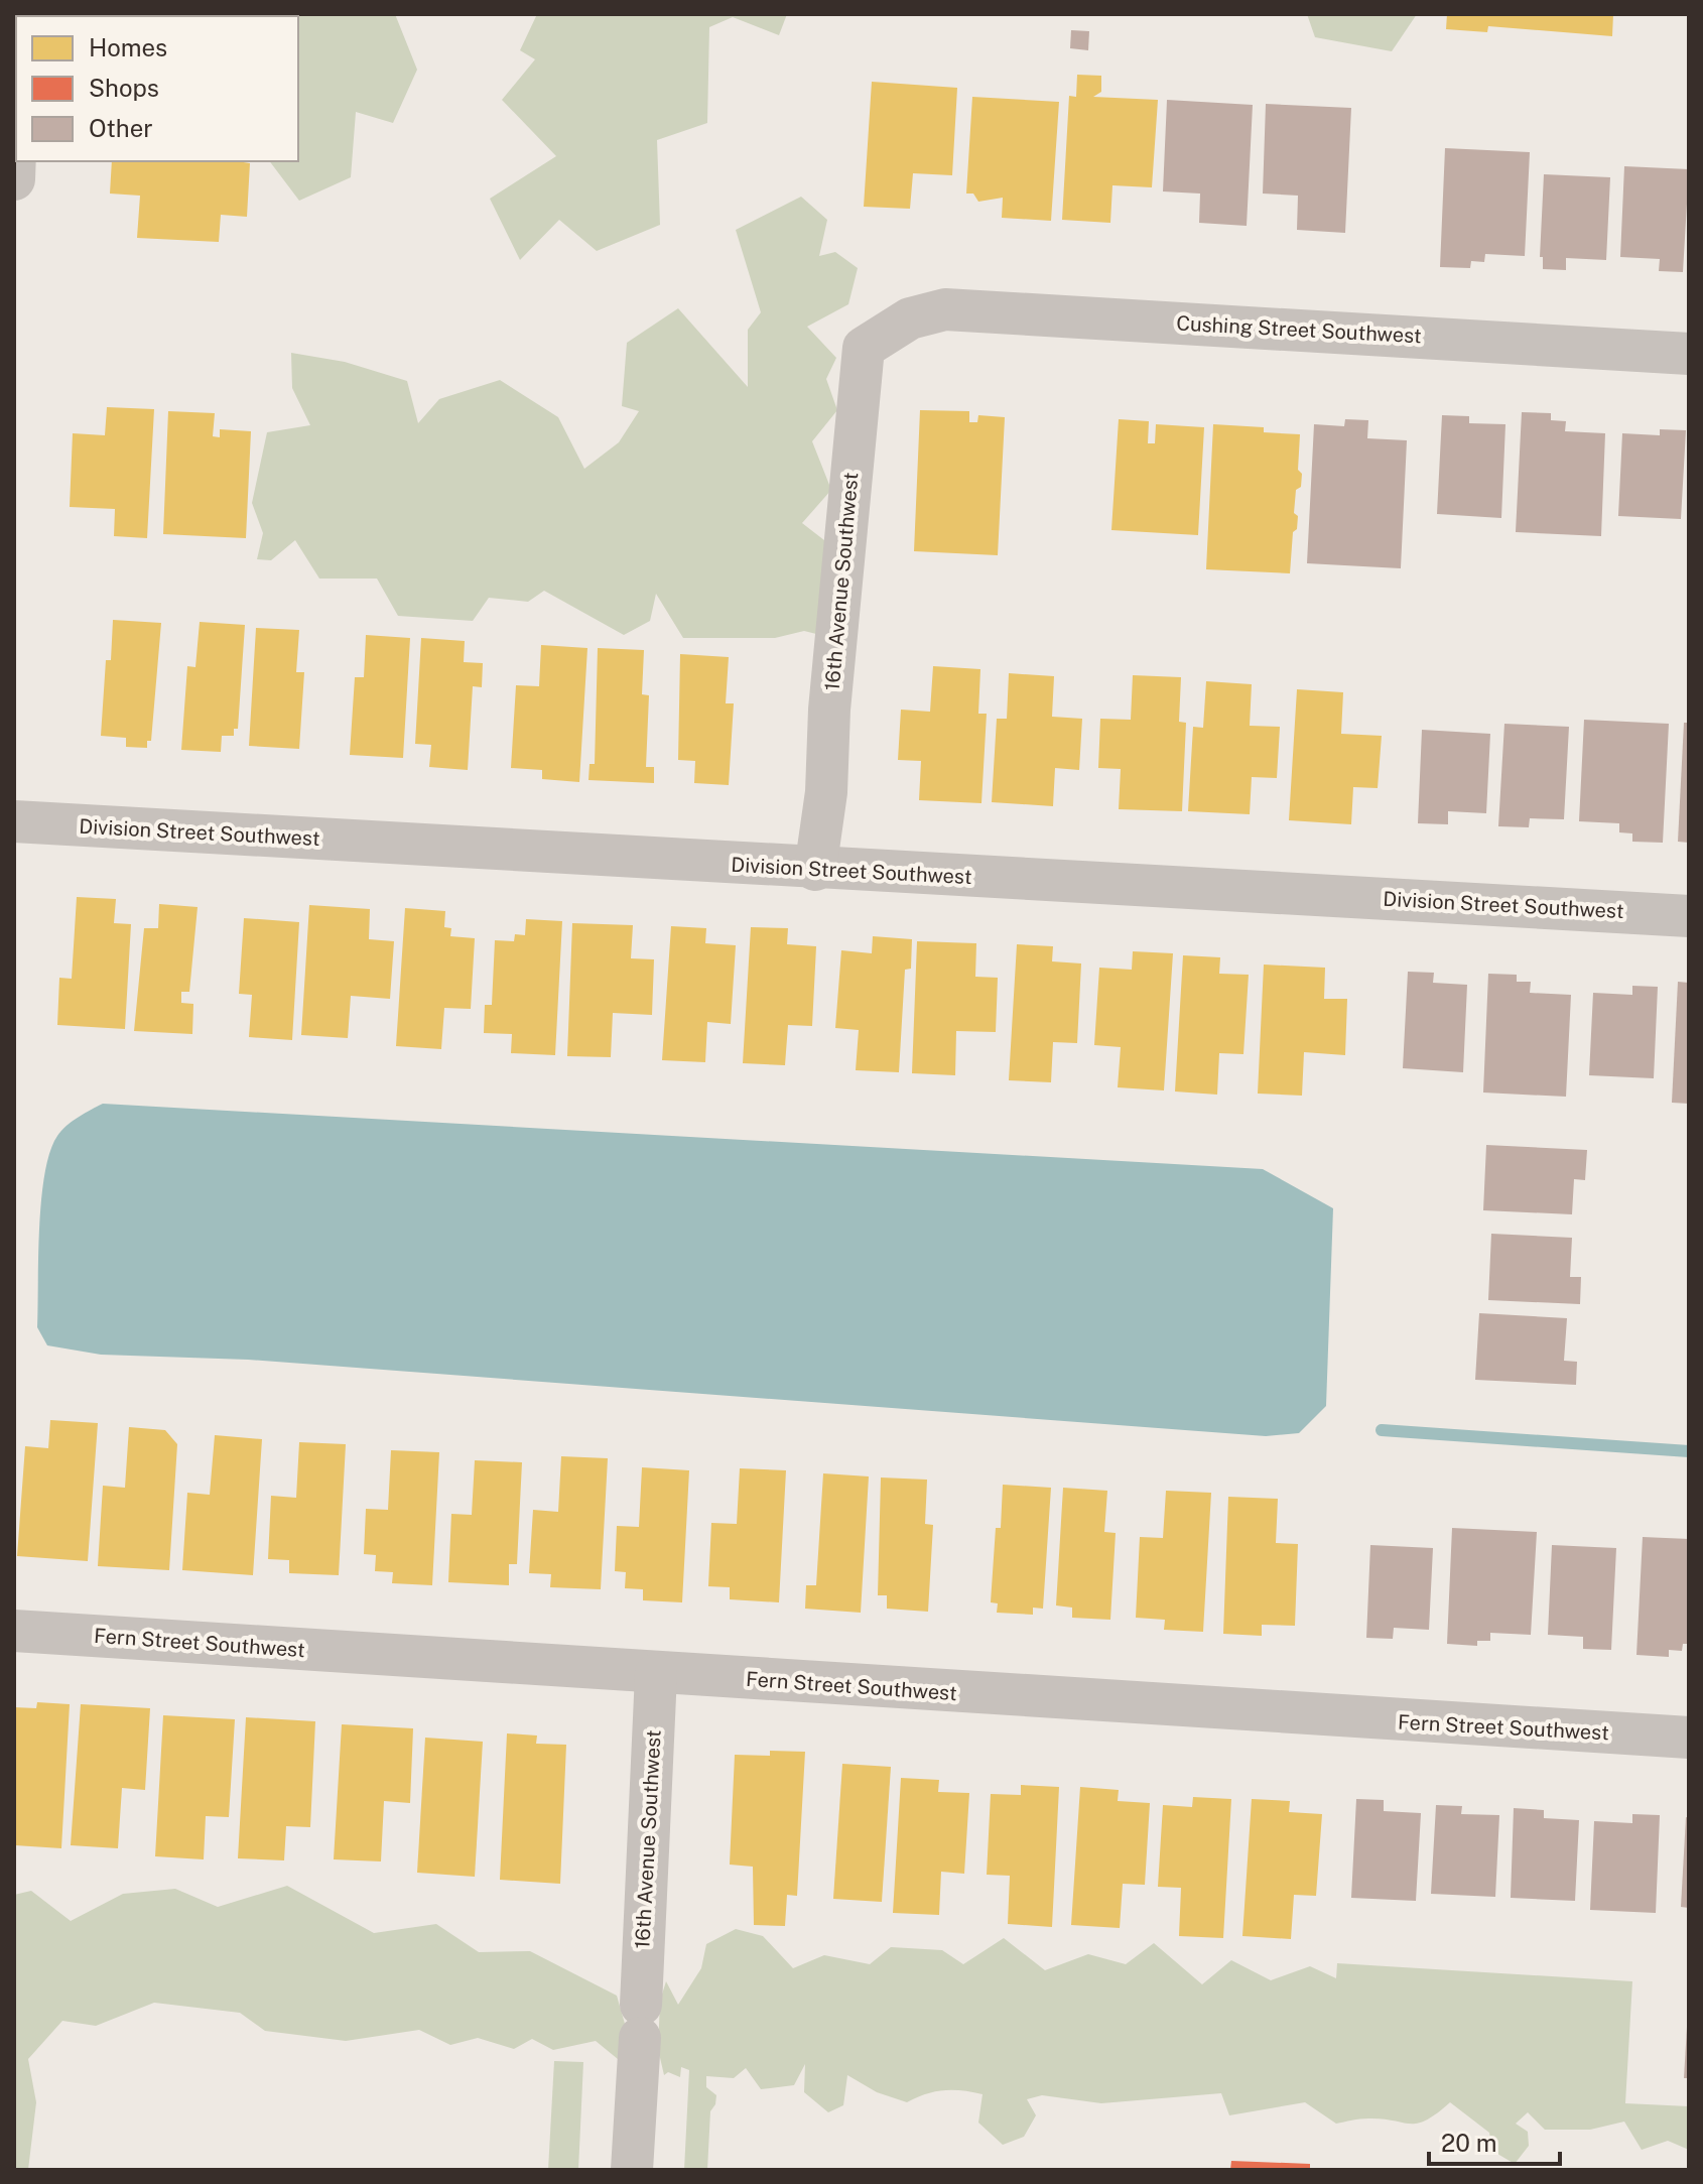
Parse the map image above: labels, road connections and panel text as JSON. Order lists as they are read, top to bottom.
{
  "streets": {
    "street": [
      "Cushing Street Southwest",
      "16th Avenue Southwest",
      "Division Street Southwest",
      "Fern Street Southwest"
    ]
  },
  "crossings": [
    ["Cushing Street Southwest", "16th Avenue Southwest"],
    ["16th Avenue Southwest", "Division Street Southwest"],
    ["16th Avenue Southwest", "Fern Street Southwest"]
  ],
  "legend": ["Homes", "Shops", "Other"],
  "scale_bar": "20 m"
}
